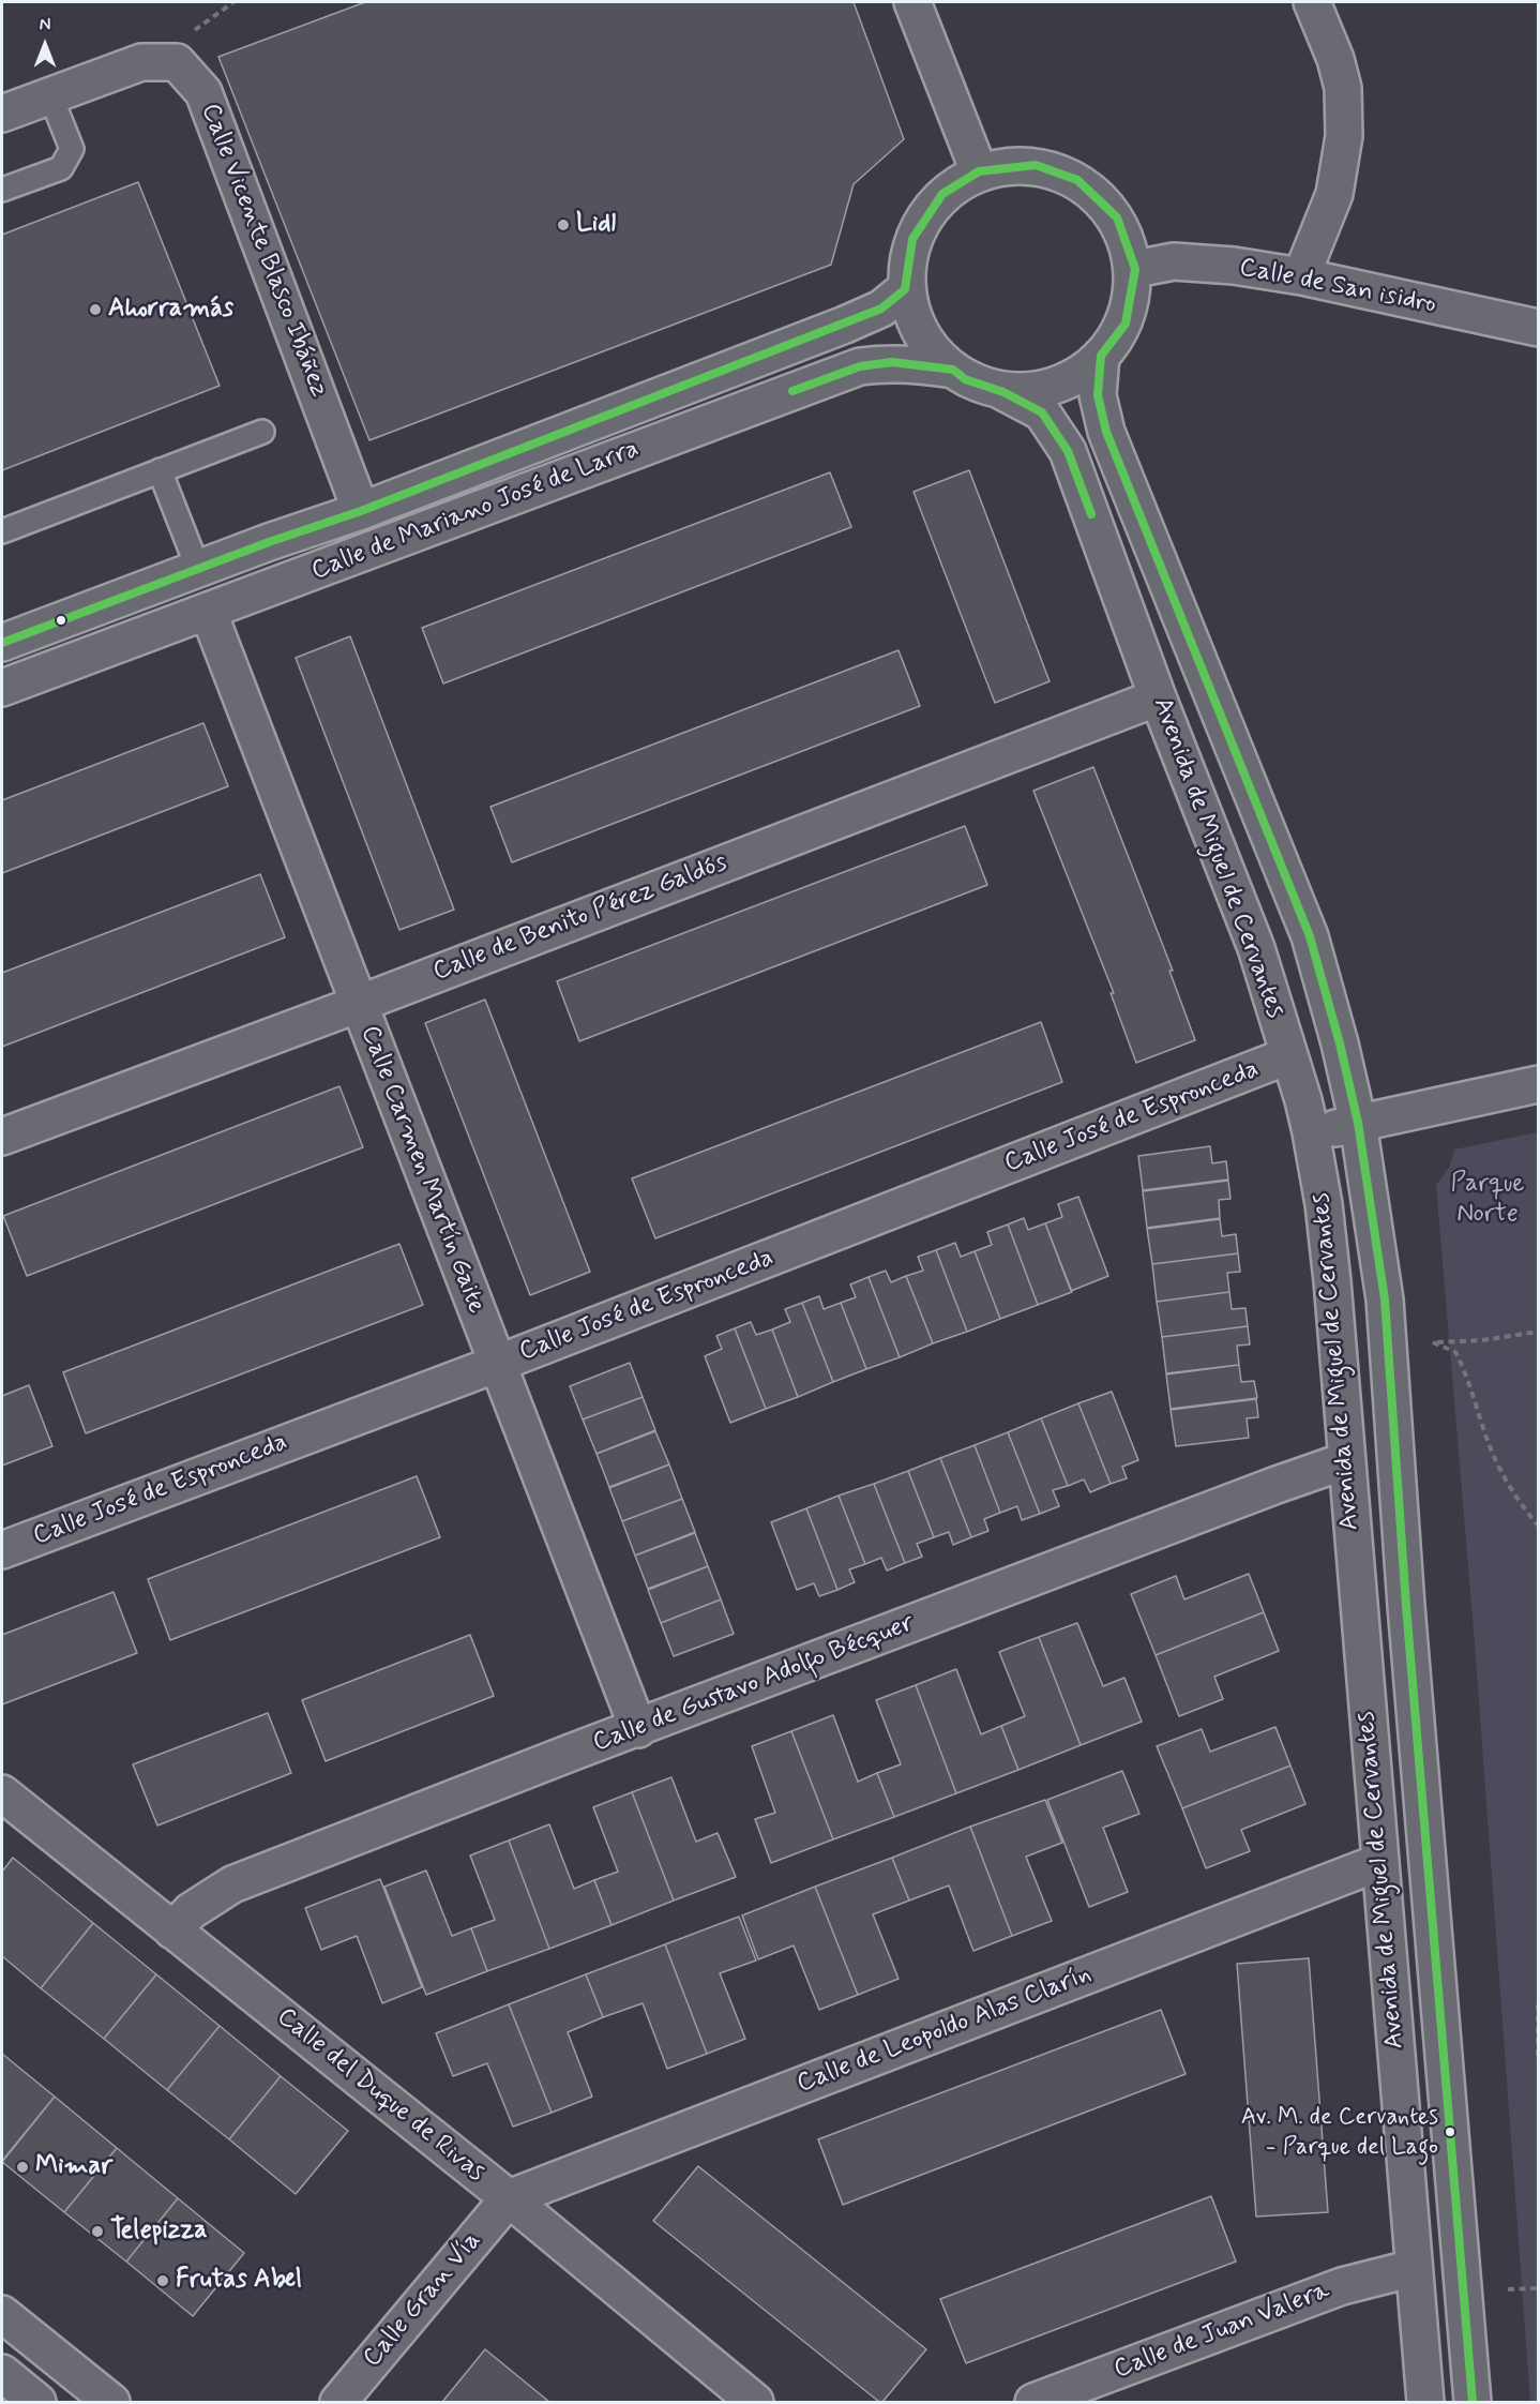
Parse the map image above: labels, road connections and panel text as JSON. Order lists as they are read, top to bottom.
{
  "streets": {
    "street": [
      "Calle Vicente Blasco Ibáñez",
      "Calle de San isidro",
      "Calle de Mariano José de Larra",
      "Avenida de Miguel de Cervantes",
      "Calle de Benito Pérez Galdós",
      "Calle José de Espronceda",
      "Calle Carmen Martín Gaite",
      "Calle de Gustavo Adolfo Bécquer",
      "Calle de Leopoldo Alas Clarín",
      "Calle del Duque de Rivas",
      "Calle Gran Vía",
      "Calle de Juan Valera"
    ]
  },
  "crossings": [
    ["Calle Vicente Blasco Ibáñez", "Calle de Mariano José de Larra"],
    ["Calle de San isidro", "Calle de Mariano José de Larra"],
    ["Calle de San isidro", "Avenida de Miguel de Cervantes"],
    ["Calle de Mariano José de Larra", "Avenida de Miguel de Cervantes"],
    ["Calle de Mariano José de Larra", "Calle Carmen Martín Gaite"],
    ["Avenida de Miguel de Cervantes", "Calle de Benito Pérez Galdós"],
    ["Avenida de Miguel de Cervantes", "Calle José de Espronceda"],
    ["Avenida de Miguel de Cervantes", "Calle de Gustavo Adolfo Bécquer"],
    ["Avenida de Miguel de Cervantes", "Calle de Leopoldo Alas Clarín"],
    ["Avenida de Miguel de Cervantes", "Calle de Juan Valera"],
    ["Calle de Benito Pérez Galdós", "Calle Carmen Martín Gaite"],
    ["Calle José de Espronceda", "Calle Carmen Martín Gaite"],
    ["Calle Carmen Martín Gaite", "Calle de Gustavo Adolfo Bécquer"],
    ["Calle de Gustavo Adolfo Bécquer", "Calle del Duque de Rivas"],
    ["Calle de Leopoldo Alas Clarín", "Calle del Duque de Rivas"],
    ["Calle de Leopoldo Alas Clarín", "Calle Gran Vía"],
    ["Calle del Duque de Rivas", "Calle Gran Vía"]
  ],
  "parks": ["Parque Norte"],
  "places": [
    "Lidl",
    "Ahorramás",
    "Av. M. de Cervantes - Parque del Lago",
    "Mimar",
    "Telepizza",
    "Frutas Abel"
  ],
  "north": "top"
}
